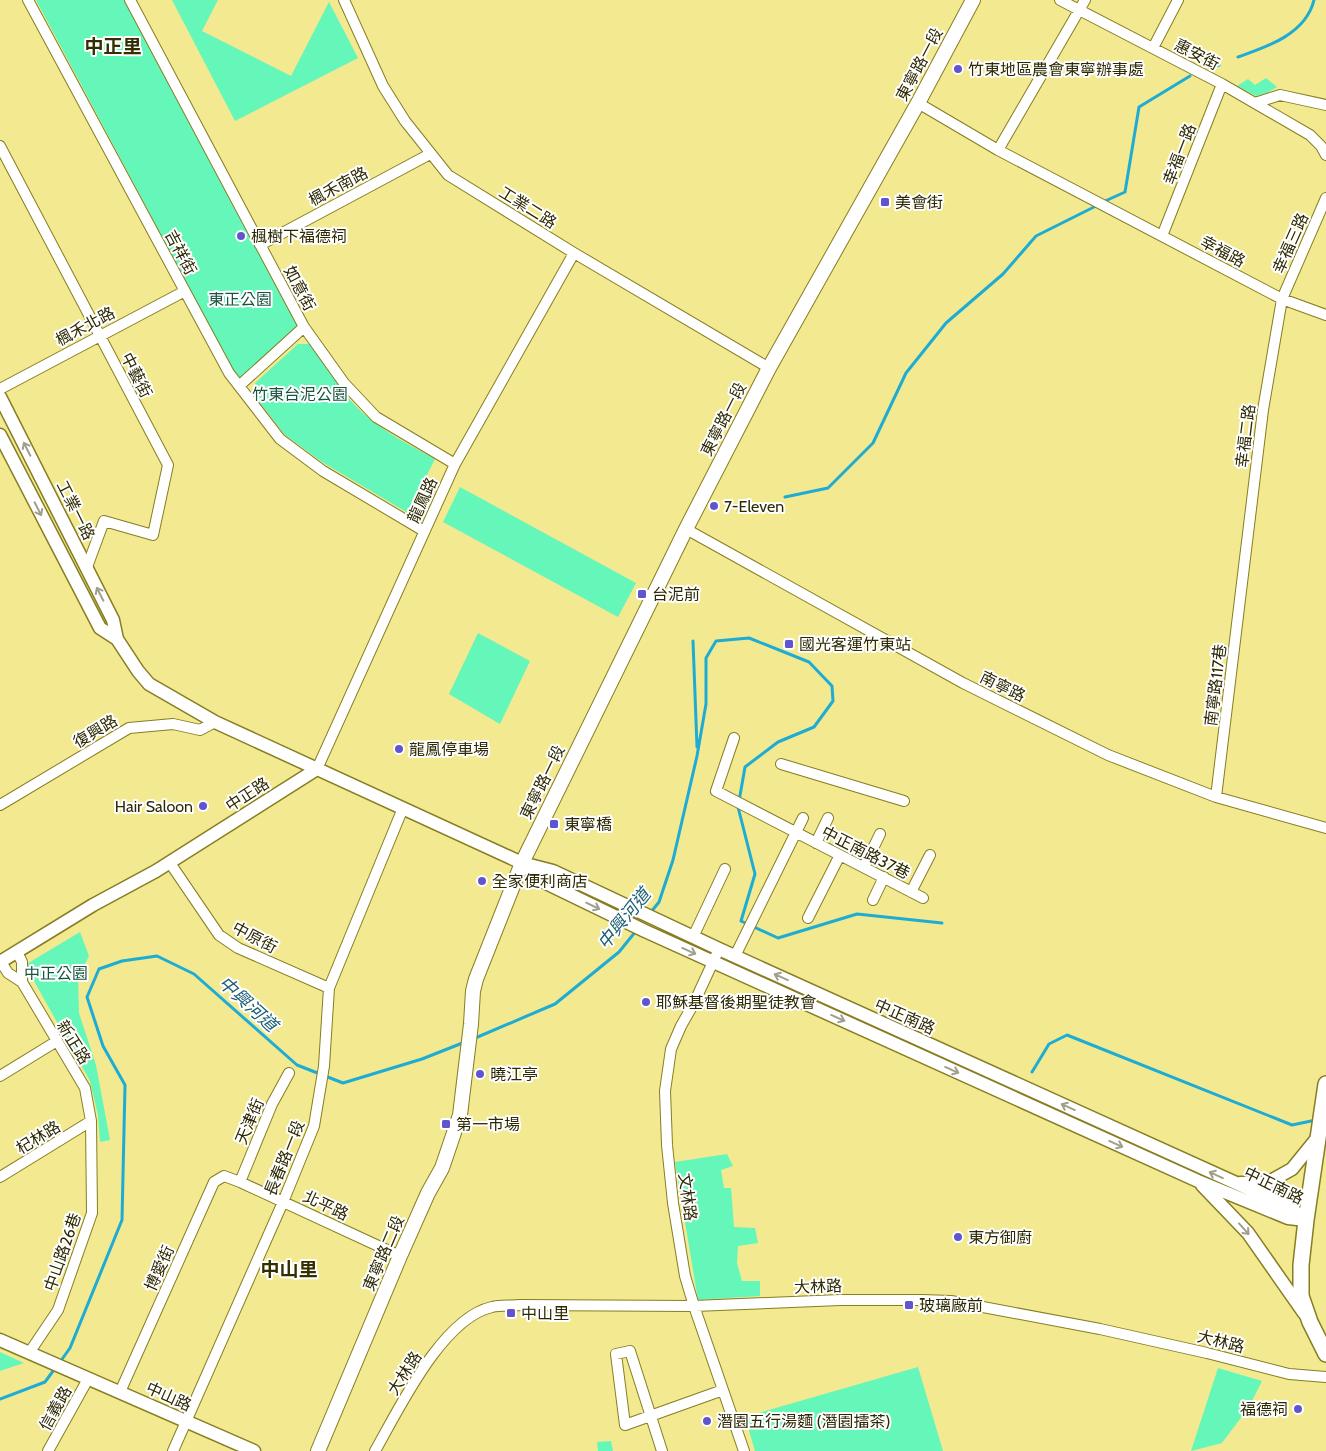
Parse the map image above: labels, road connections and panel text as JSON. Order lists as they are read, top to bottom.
{
  "streets": {
    "main road": ["東寧路一段", "東寧路二段"],
    "street": [
      "惠安街",
      "幸福一路",
      "楓禾南路",
      "工業二路",
      "幸福三路",
      "幸福路",
      "吉祥街",
      "如意街",
      "楓禾北路",
      "中藝街",
      "幸福二路",
      "龍鳳路",
      "工業一路",
      "南寧路117巷",
      "南寧路",
      "復興路",
      "中正路",
      "中正南路37巷",
      "中原街",
      "中正南路",
      "新正路",
      "天津街",
      "杞林路",
      "長春路一段",
      "文林路",
      "北平路",
      "中山路26巷",
      "博愛街",
      "大林路",
      "中山路",
      "信義路"
    ]
  },
  "crossings": [
    ["惠安街", "幸福一路"],
    ["東寧路一段", "工業二路"],
    ["東寧路一段", "南寧路"],
    ["東寧路一段", "中正南路"],
    ["東寧路一段", "東寧路二段"],
    ["幸福一路", "幸福路"],
    ["楓禾南路", "工業二路"],
    ["楓禾南路", "如意街"],
    ["工業二路", "龍鳳路"],
    ["幸福三路", "幸福路"],
    ["幸福三路", "幸福二路"],
    ["幸福路", "幸福二路"],
    ["吉祥街", "楓禾北路"],
    ["吉祥街", "龍鳳路"],
    ["如意街", "龍鳳路"],
    ["楓禾北路", "中藝街"],
    ["中藝街", "工業一路"],
    ["幸福二路", "南寧路117巷"],
    ["龍鳳路", "工業一路"],
    ["龍鳳路", "中正路"],
    ["工業一路", "復興路"],
    ["工業一路", "中正路"],
    ["南寧路117巷", "南寧路"],
    ["中正路", "中原街"],
    ["中正路", "新正路"],
    ["中正南路37巷", "中正南路"],
    ["中原街", "長春路一段"],
    ["中正南路", "文林路"],
    ["中正南路", "東寧路二段"],
    ["新正路", "杞林路"],
    ["新正路", "中山路26巷"],
    ["天津街", "北平路"],
    ["天津街", "博愛街"],
    ["杞林路", "中山路26巷"],
    ["長春路一段", "北平路"],
    ["長春路一段", "中山路"],
    ["文林路", "大林路"],
    ["北平路", "東寧路二段"],
    ["北平路", "博愛街"],
    ["中山路26巷", "中山路"],
    ["博愛街", "中山路"],
    ["中山路", "信義路"]
  ],
  "districts": ["中正里", "中山里"],
  "water": ["中興河道"],
  "parks": ["東正公園", "竹東台泥公園", "中正公園"],
  "places": {
    "other": [
      "竹東地區農會東寧辦事處",
      "楓樹下福德祠",
      "7-Eleven",
      "龍鳳停車場",
      "Hair Saloon",
      "全家便利商店",
      "耶穌基督後期聖徒教會",
      "曉江亭",
      "東方御廚",
      "福德祠",
      "潛園五行湯麵 (潛園擂茶)"
    ],
    "transit": [
      "美會街",
      "台泥前",
      "國光客運竹東站",
      "東寧橋",
      "第一市場",
      "玻璃廠前",
      "中山里"
    ]
  }
}
